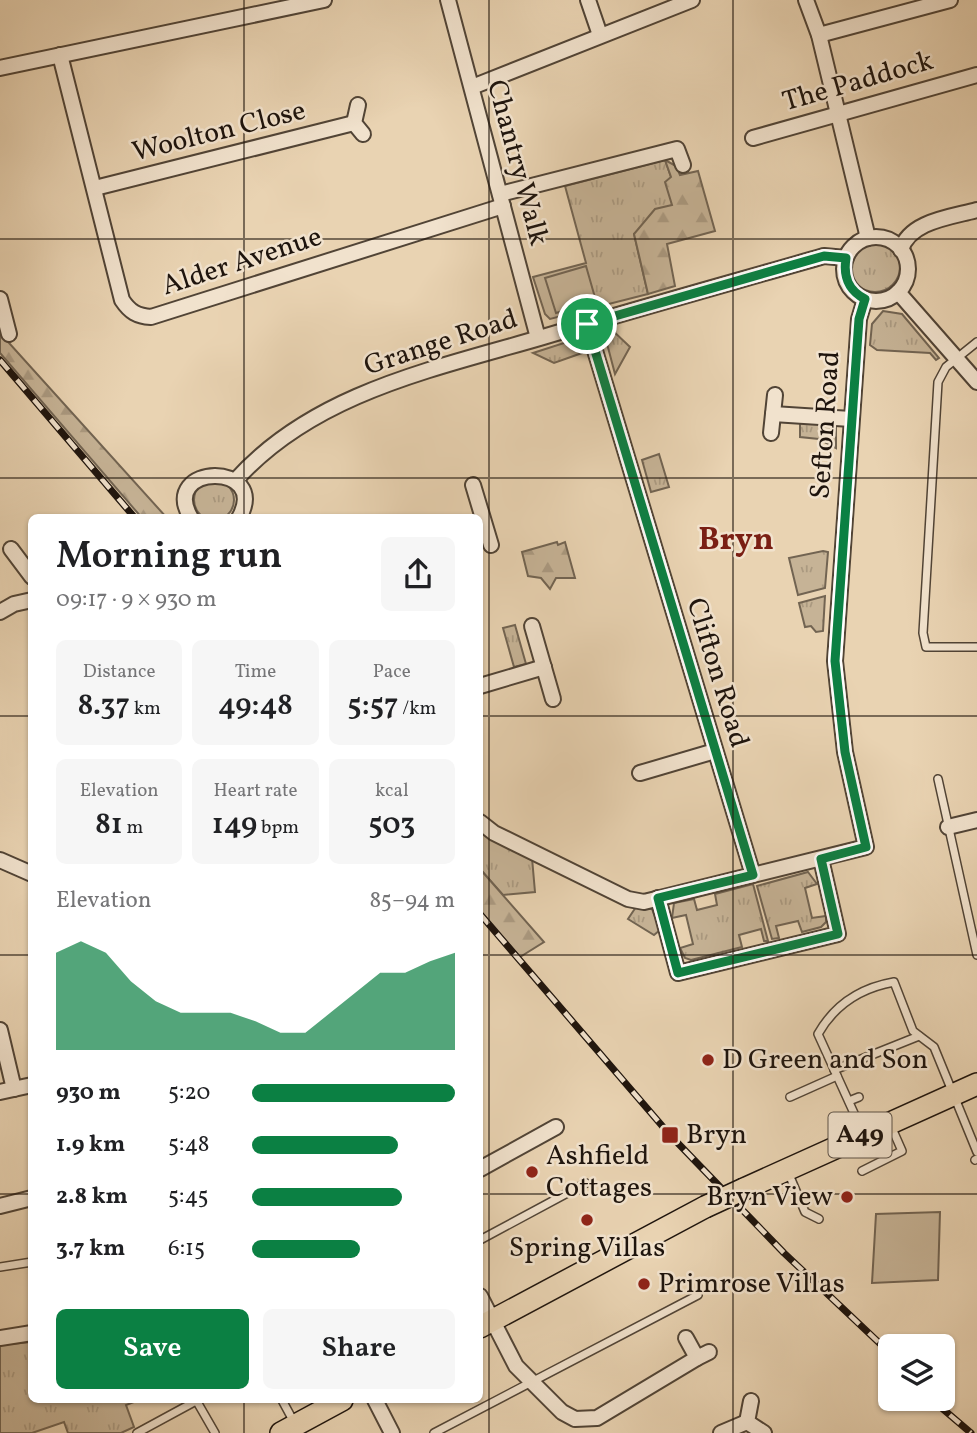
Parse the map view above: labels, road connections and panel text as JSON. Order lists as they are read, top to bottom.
{
  "streets": {
    "main road": ["A49"],
    "street": [
      "The Paddock",
      "Woolton Close",
      "Chantry Walk",
      "Alder Avenue",
      "Grange Road",
      "Sefton Road",
      "Clifton Road"
    ]
  },
  "crossings": [
    ["Woolton Close", "Alder Avenue"],
    ["Chantry Walk", "Alder Avenue"],
    ["Chantry Walk", "Grange Road"],
    ["Grange Road", "Sefton Road"],
    ["Grange Road", "Clifton Road"]
  ],
  "districts": ["Bryn"],
  "places": {
    "other": [
      "D Green and Son",
      "Ashfield Cottages",
      "Bryn View",
      "Spring Villas",
      "Primrose Villas"
    ],
    "transit": ["Bryn"]
  },
  "page": {
    "heading": ["Morning run", "09:17 · 9 × 930 m"],
    "stats": [
      ["Distance", "8.37 km"],
      ["Time", "49:48"],
      ["Pace", "5:57 /km"],
      ["Elevation", "81 m"],
      ["Heart rate", "149 bpm"],
      ["kcal", "503"]
    ],
    "chart": ["Elevation", "85–94 m"],
    "list": [
      {
        "name": "930 m",
        "note": "5:20"
      },
      {
        "name": "1.9 km",
        "note": "5:48"
      },
      {
        "name": "2.8 km",
        "note": "5:45"
      },
      {
        "name": "3.7 km",
        "note": "6:15"
      }
    ],
    "buttons": ["Save", "Share"]
  }
}
